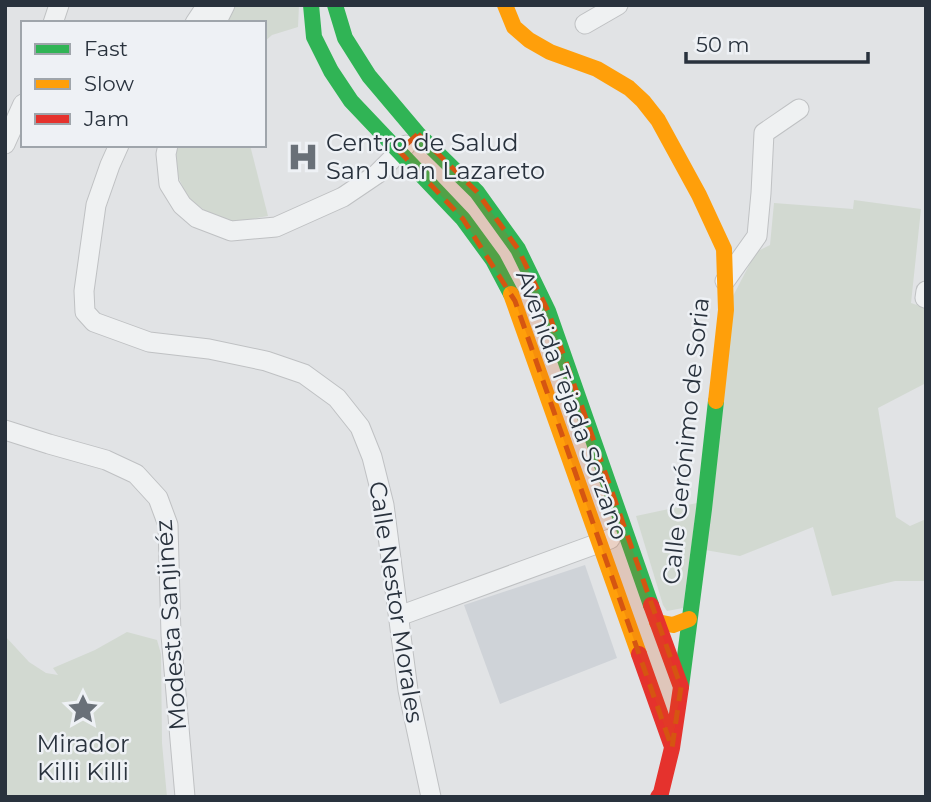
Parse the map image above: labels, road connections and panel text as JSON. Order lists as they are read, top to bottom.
{
  "streets": {
    "main road": ["Avenida Tejada Sorzano", "Calle Gerónimo de Soria"],
    "street": ["Calle Nestor Morales", "Modesta Sanjinéz"]
  },
  "crossings": [
    ["Avenida Tejada Sorzano", "Calle Gerónimo de Soria"]
  ],
  "places": {
    "hospital": ["Centro de Salud San Juan Lazareto"],
    "place": ["Mirador Killi Killi"]
  },
  "legend": ["Fast", "Slow", "Jam"],
  "scale_bar": "50 m"
}
